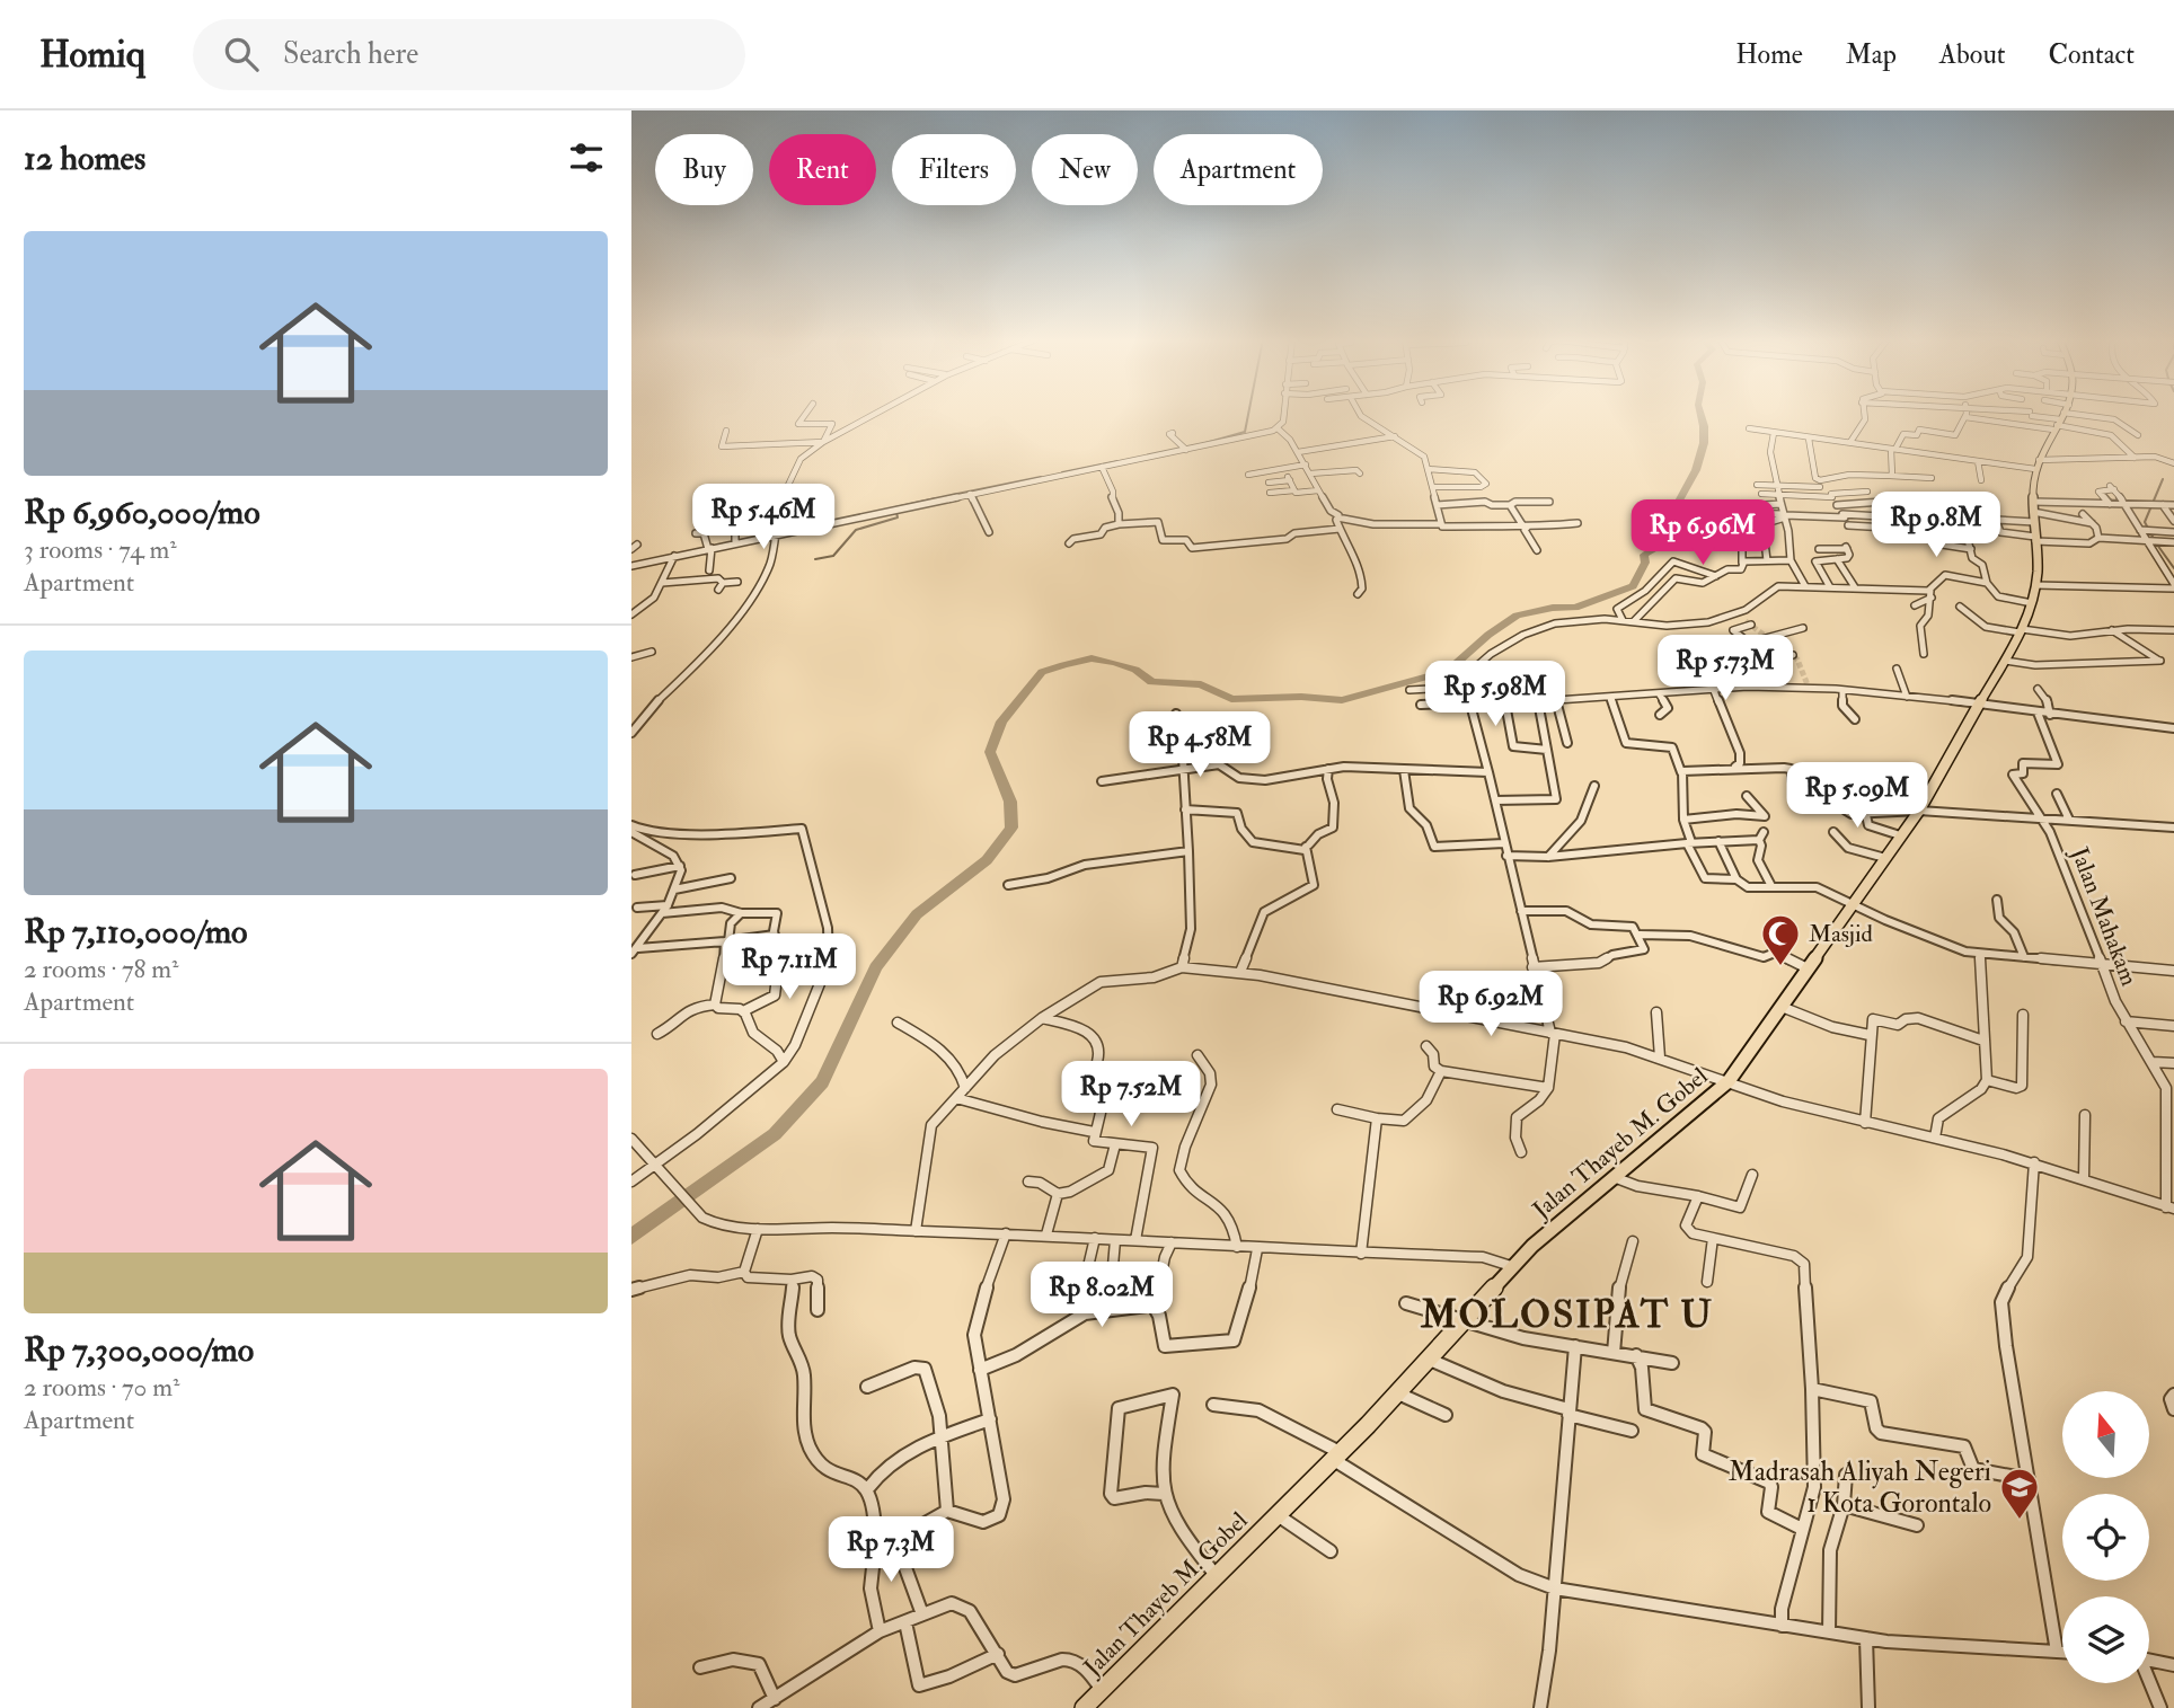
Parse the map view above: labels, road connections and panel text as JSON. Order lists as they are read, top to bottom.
{
  "streets": {
    "main road": ["Jalan Thayeb M. Gobel"],
    "street": ["Jalan Mahakam"]
  },
  "districts": ["MOLOSIPAT U"],
  "places": {
    "mosque": ["Masjid"],
    "school or university": ["Madrasah Aliyah Negeri 1 Kota Gorontalo"]
  },
  "north": "top",
  "page": {
    "header": "Homiq",
    "search": "Search here",
    "nav": [
      "Home",
      "Map",
      "About",
      "Contact"
    ],
    "heading": "12 homes",
    "chip": [
      "Buy",
      "Rent",
      "Filters",
      "New",
      "Apartment"
    ],
    "list": [
      {
        "name": "Rp 6,960,000/mo",
        "note": "3 rooms · 74 m² · Apartment"
      },
      {
        "name": "Rp 7,110,000/mo",
        "note": "2 rooms · 78 m² · Apartment"
      },
      {
        "name": "Rp 7,300,000/mo",
        "note": "2 rooms · 70 m² · Apartment"
      }
    ],
    "price": [
      "Rp 5.46M",
      "Rp 9.8M",
      "Rp 6.96M",
      "Rp 5.73M",
      "Rp 5.98M",
      "Rp 4.58M",
      "Rp 5.09M",
      "Rp 7.11M",
      "Rp 6.92M",
      "Rp 7.52M",
      "Rp 8.02M",
      "Rp 7.3M"
    ]
  }
}
